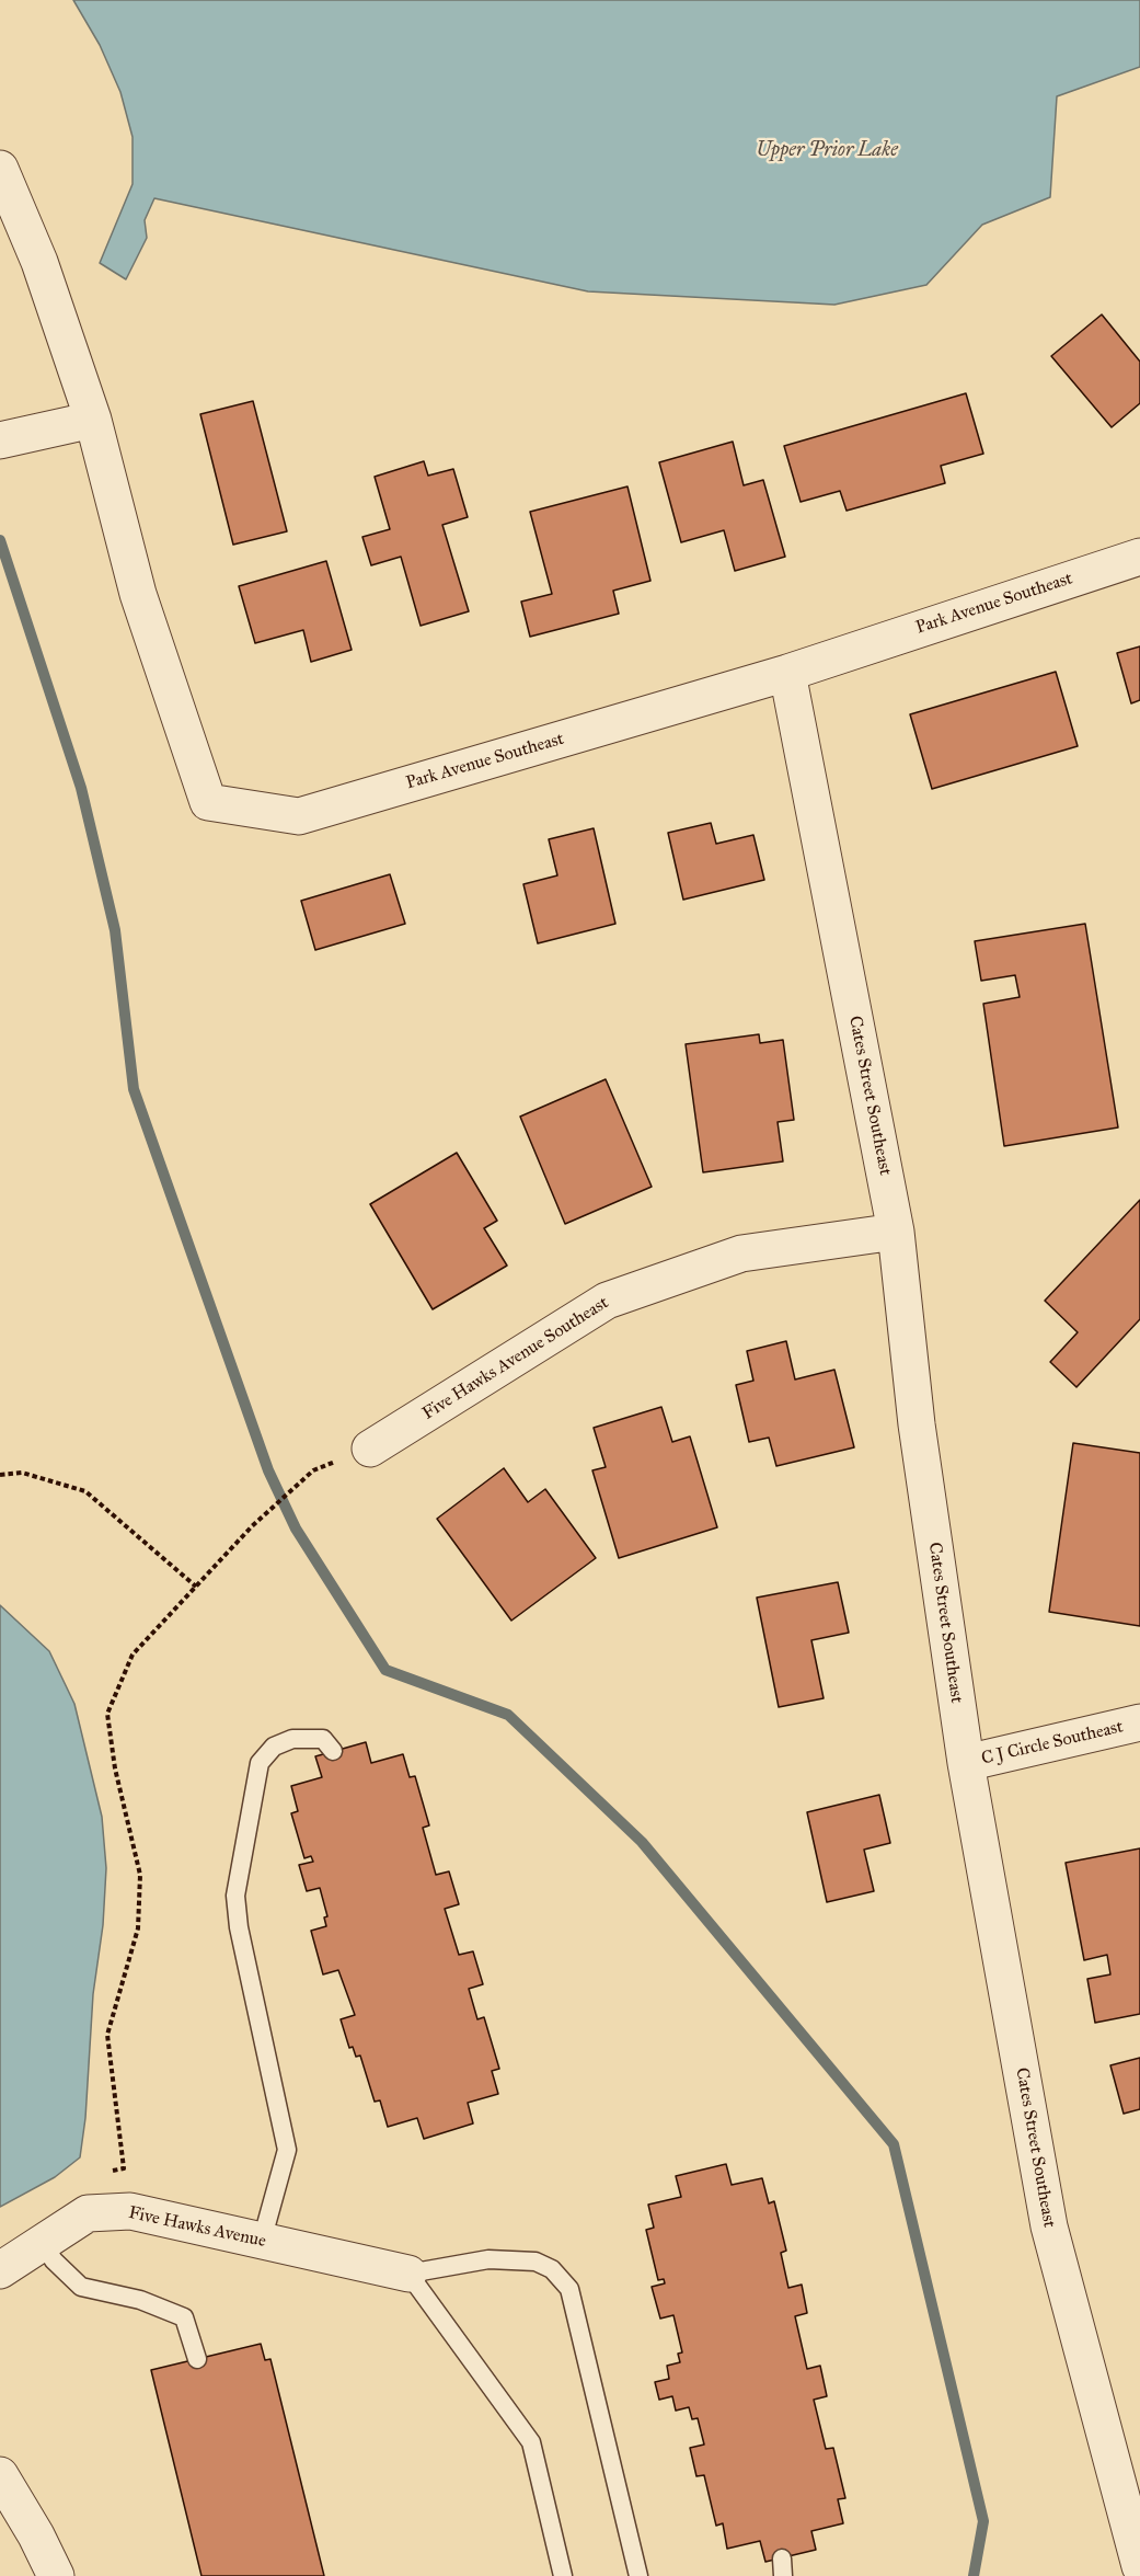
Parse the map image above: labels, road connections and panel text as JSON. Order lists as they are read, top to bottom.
{
  "streets": {
    "street": [
      "Park Avenue Southeast",
      "Cates Street Southeast",
      "Five Hawks Avenue Southeast",
      "C J Circle Southeast",
      "Five Hawks Avenue"
    ]
  },
  "crossings": [
    ["Park Avenue Southeast", "Cates Street Southeast"],
    ["Cates Street Southeast", "Five Hawks Avenue Southeast"],
    ["Cates Street Southeast", "C J Circle Southeast"]
  ],
  "water": ["Upper Prior Lake"]
}
